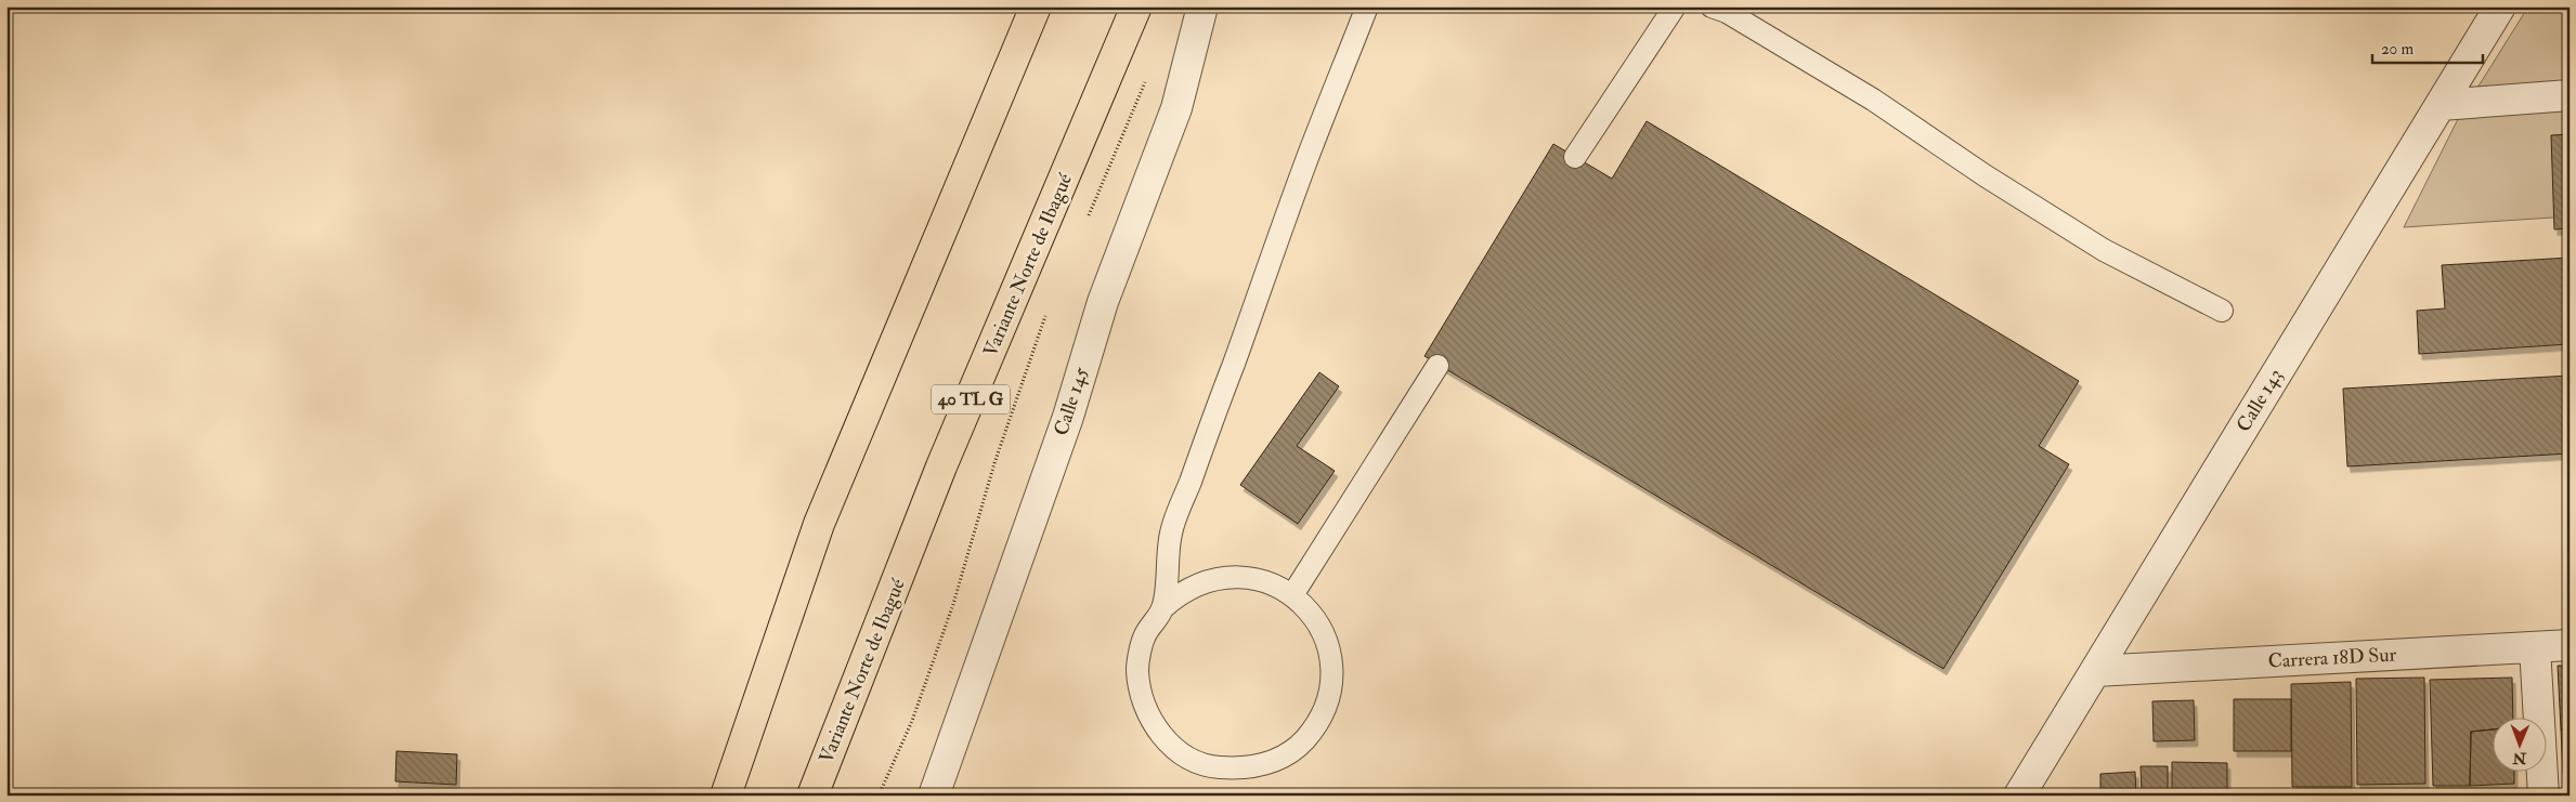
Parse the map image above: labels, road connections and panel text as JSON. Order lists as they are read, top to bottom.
{
  "streets": {
    "highway": ["Variante Norte de Ibagué", "40 TL G"],
    "street": ["Calle 143", "Calle 145", "Carrera 18D Sur"]
  },
  "crossings": [
    ["Calle 143", "Carrera 18D Sur"]
  ],
  "scale_bar": "20 m",
  "north": "bottom"
}
